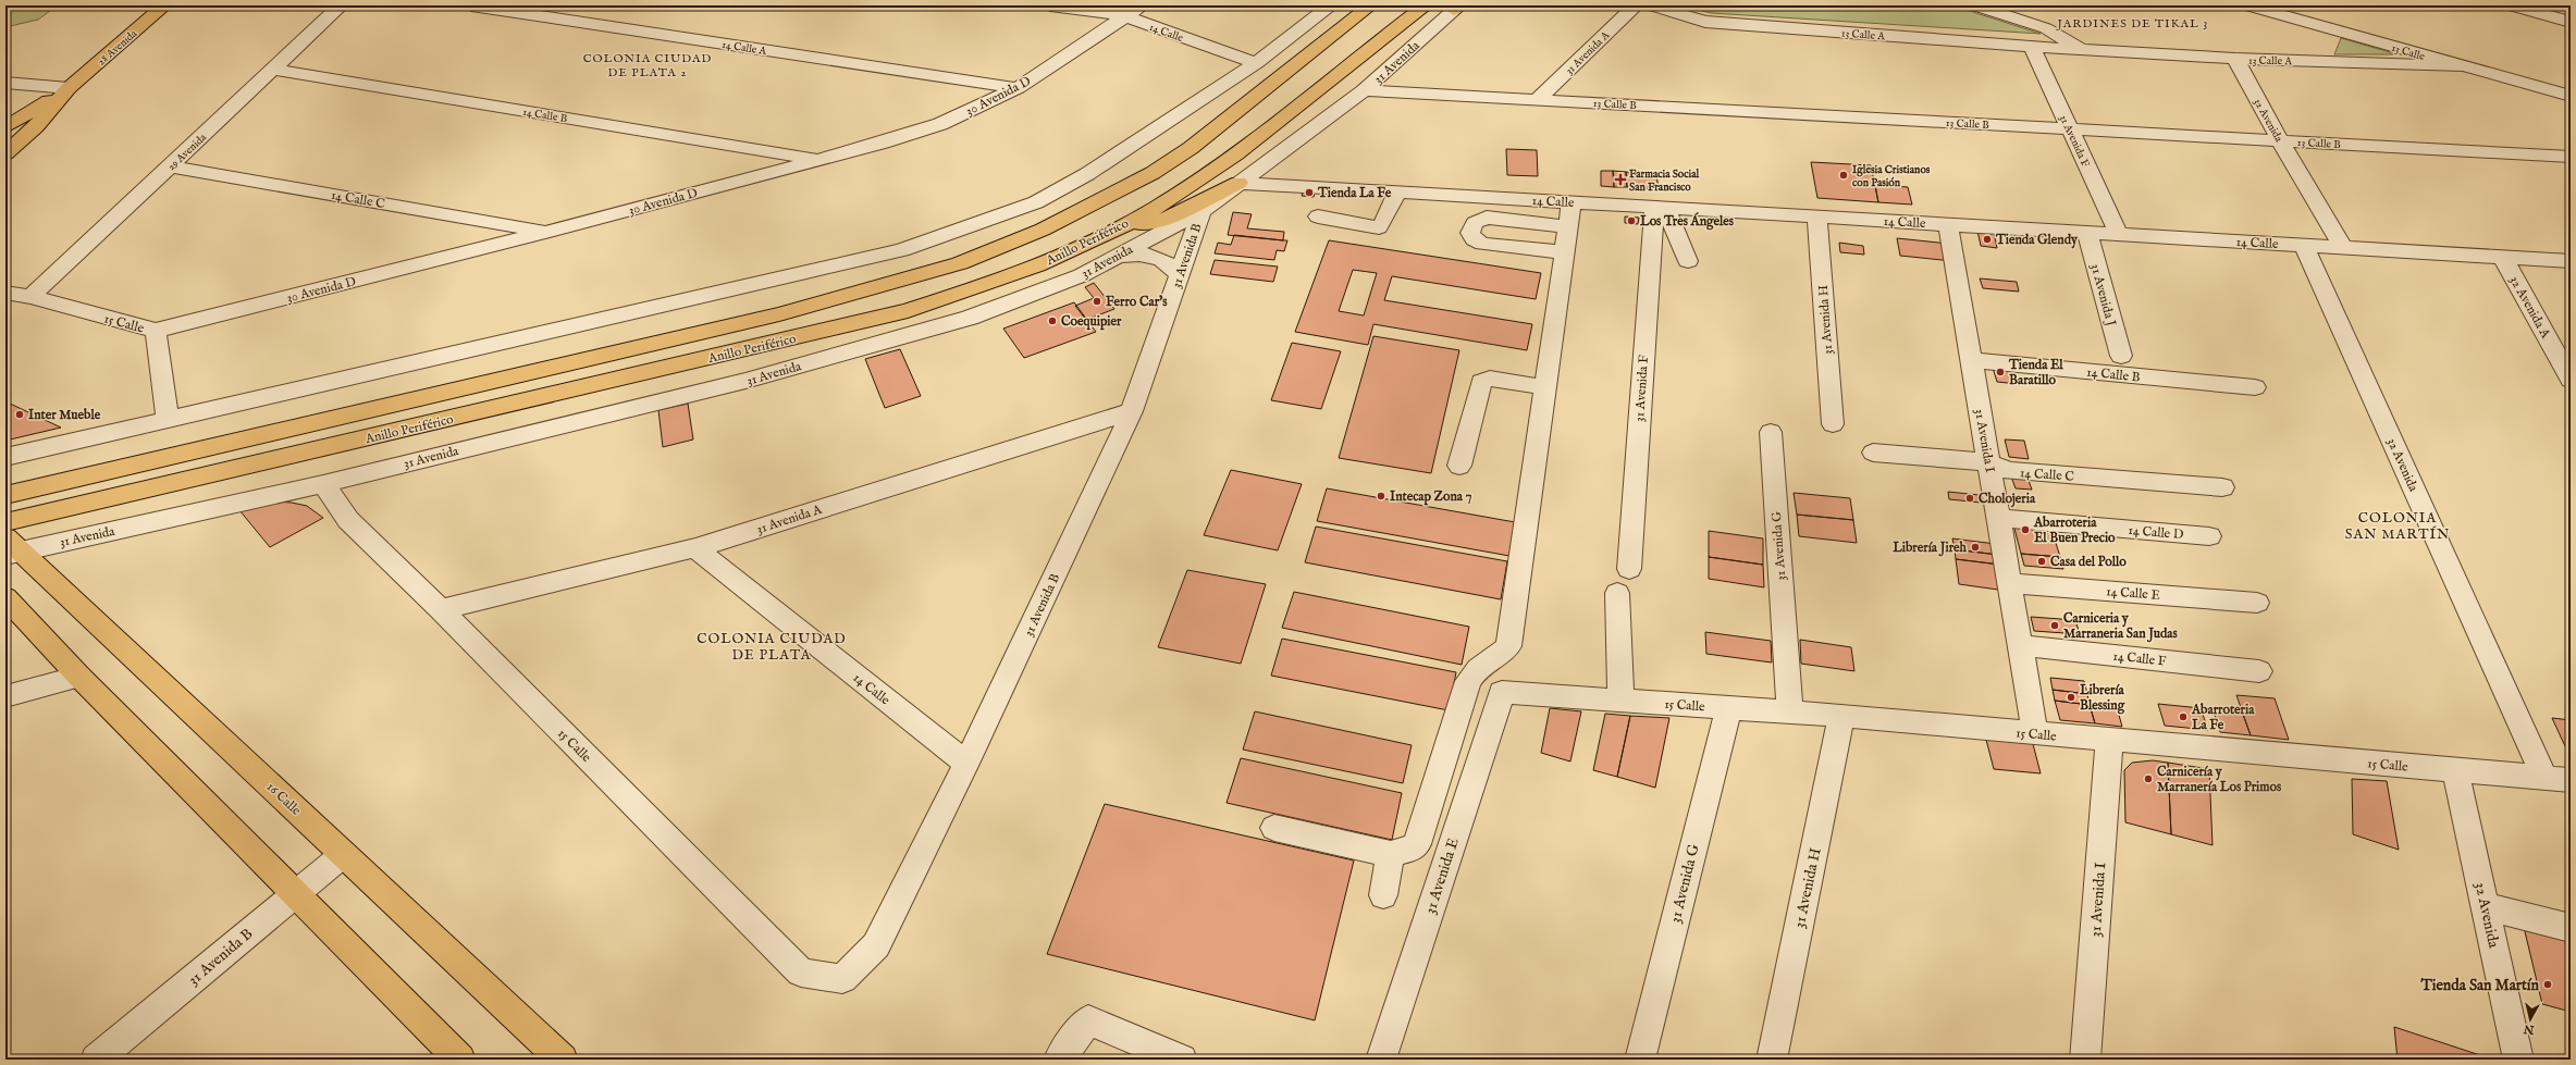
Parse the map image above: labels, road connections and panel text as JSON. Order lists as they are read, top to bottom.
{
  "streets": {
    "main road": ["28 Avenida", "Anillo Periférico", "16 Calle"],
    "street": [
      "14 Calle",
      "13 Calle A",
      "14 Calle A",
      "13 Calle",
      "31 Avenida A",
      "31 Avenida",
      "30 Avenida D",
      "13 Calle B",
      "14 Calle B",
      "32 Avenida",
      "31 Avenida F",
      "29 Avenida",
      "14 Calle C",
      "31 Avenida B",
      "31 Avenida J",
      "32 Avenida A",
      "31 Avenida H",
      "15 Calle",
      "31 Avenida I",
      "14 Calle D",
      "31 Avenida G",
      "14 Calle E",
      "14 Calle F",
      "31 Avenida E"
    ]
  },
  "crossings": [
    ["14 Calle", "31 Avenida A"],
    ["14 Calle", "31 Avenida"],
    ["14 Calle", "30 Avenida D"],
    ["14 Calle", "32 Avenida"],
    ["14 Calle", "31 Avenida F"],
    ["14 Calle", "31 Avenida B"],
    ["14 Calle", "31 Avenida J"],
    ["14 Calle", "32 Avenida A"],
    ["14 Calle", "31 Avenida H"],
    ["14 Calle", "31 Avenida I"],
    ["13 Calle A", "13 Calle"],
    ["13 Calle A", "32 Avenida"],
    ["13 Calle A", "31 Avenida F"],
    ["14 Calle A", "30 Avenida D"],
    ["31 Avenida A", "13 Calle B"],
    ["31 Avenida A", "31 Avenida B"],
    ["31 Avenida A", "15 Calle"],
    ["31 Avenida", "13 Calle B"],
    ["31 Avenida", "31 Avenida B"],
    ["31 Avenida", "15 Calle"],
    ["31 Avenida", "16 Calle"],
    ["30 Avenida D", "14 Calle B"],
    ["30 Avenida D", "14 Calle C"],
    ["30 Avenida D", "15 Calle"],
    ["13 Calle B", "32 Avenida"],
    ["13 Calle B", "31 Avenida F"],
    ["14 Calle B", "29 Avenida"],
    ["14 Calle B", "31 Avenida I"],
    ["32 Avenida", "15 Calle"],
    ["29 Avenida", "14 Calle C"],
    ["29 Avenida", "15 Calle"],
    ["14 Calle C", "31 Avenida I"],
    ["31 Avenida B", "15 Calle"],
    ["31 Avenida B", "16 Calle"],
    ["31 Avenida H", "15 Calle"],
    ["15 Calle", "31 Avenida I"],
    ["15 Calle", "31 Avenida G"],
    ["15 Calle", "31 Avenida E"],
    ["31 Avenida I", "14 Calle D"],
    ["31 Avenida I", "14 Calle E"],
    ["31 Avenida I", "14 Calle F"]
  ],
  "districts": [
    "JARDINES DE TIKAL 3",
    "COLONIA CIUDAD DE PLATA 2",
    "COLONIA SAN MARTÍN",
    "COLONIA CIUDAD DE PLATA"
  ],
  "places": {
    "other": [
      "Iglesia Cristianos con Pasión",
      "Tienda La Fe",
      "Los Tres Ángeles",
      "Tienda Glendy",
      "Ferro Car's",
      "Coequipier",
      "Tienda El Baratillo",
      "Inter Mueble",
      "Intecap Zona 7",
      "Cholojeria",
      "Abarroteria El Buen Precio",
      "Librería Jireh",
      "Casa del Pollo",
      "Carniceria y Marraneria San Judas",
      "Librería Blessing",
      "Abarroteria La Fe",
      "Carnicería y Marranería Los Primos",
      "Tienda San Martín"
    ],
    "health": ["Farmacia Social San Francisco"]
  },
  "north": "bottom"
}
